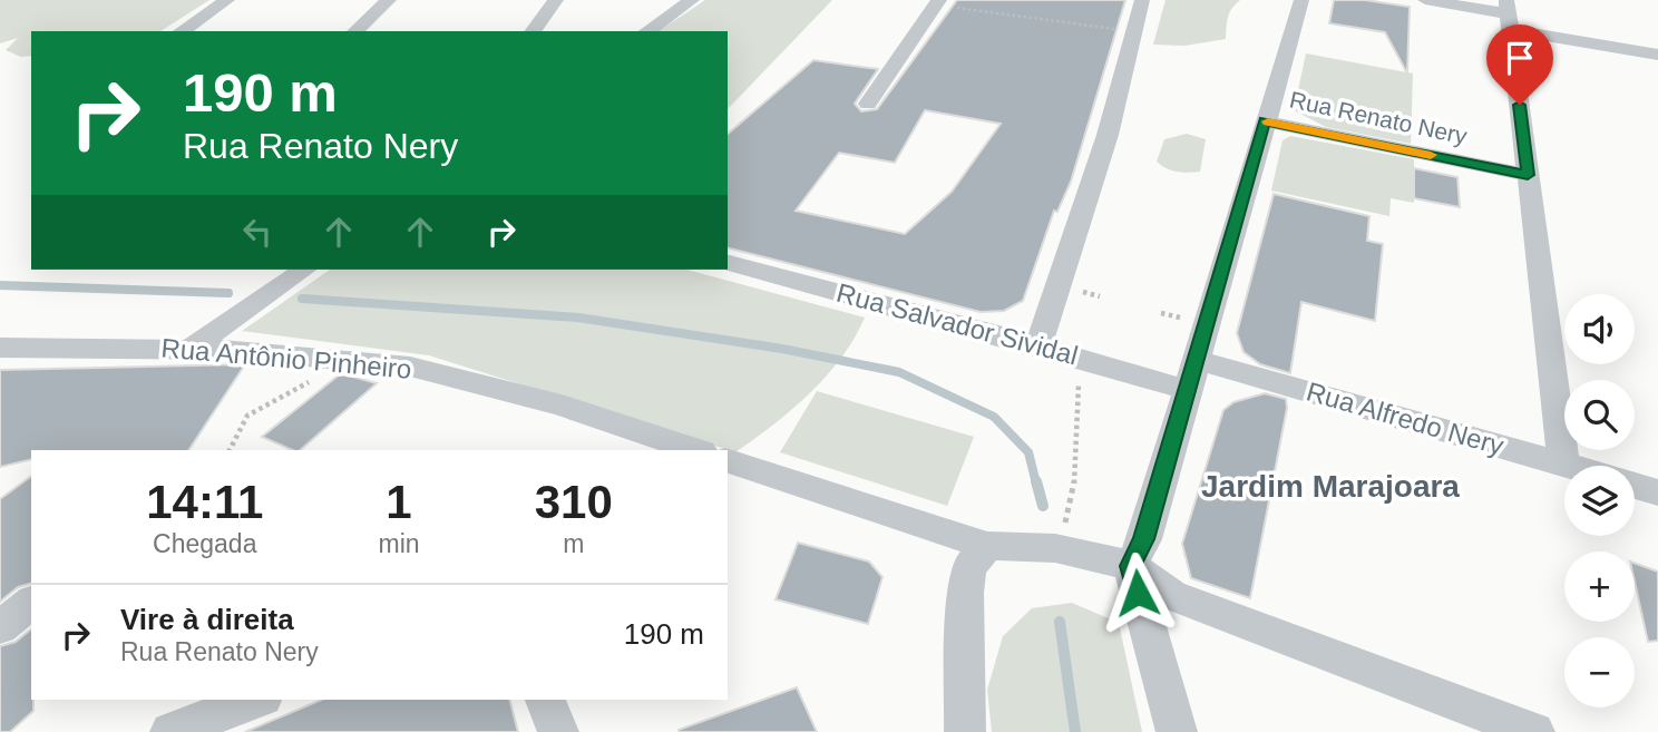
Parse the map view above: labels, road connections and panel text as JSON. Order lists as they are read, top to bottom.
{
  "streets": {
    "street": [
      "Rua Renato Nery",
      "Rua Salvador Sividal",
      "Rua Antônio Pinheiro",
      "Rua Alfredo Nery"
    ]
  },
  "districts": ["Jardim Marajoara"],
  "page": {
    "turn": ["190 m", "Rua Renato Nery"],
    "map_buttons": ["+", "−"],
    "eta": [
      "14:11",
      "Chegada",
      "1",
      "min",
      "310",
      "m"
    ],
    "list": [
      {
        "name": "Vire à direita",
        "note": "Rua Renato Nery",
        "value": "190 m"
      }
    ]
  }
}
